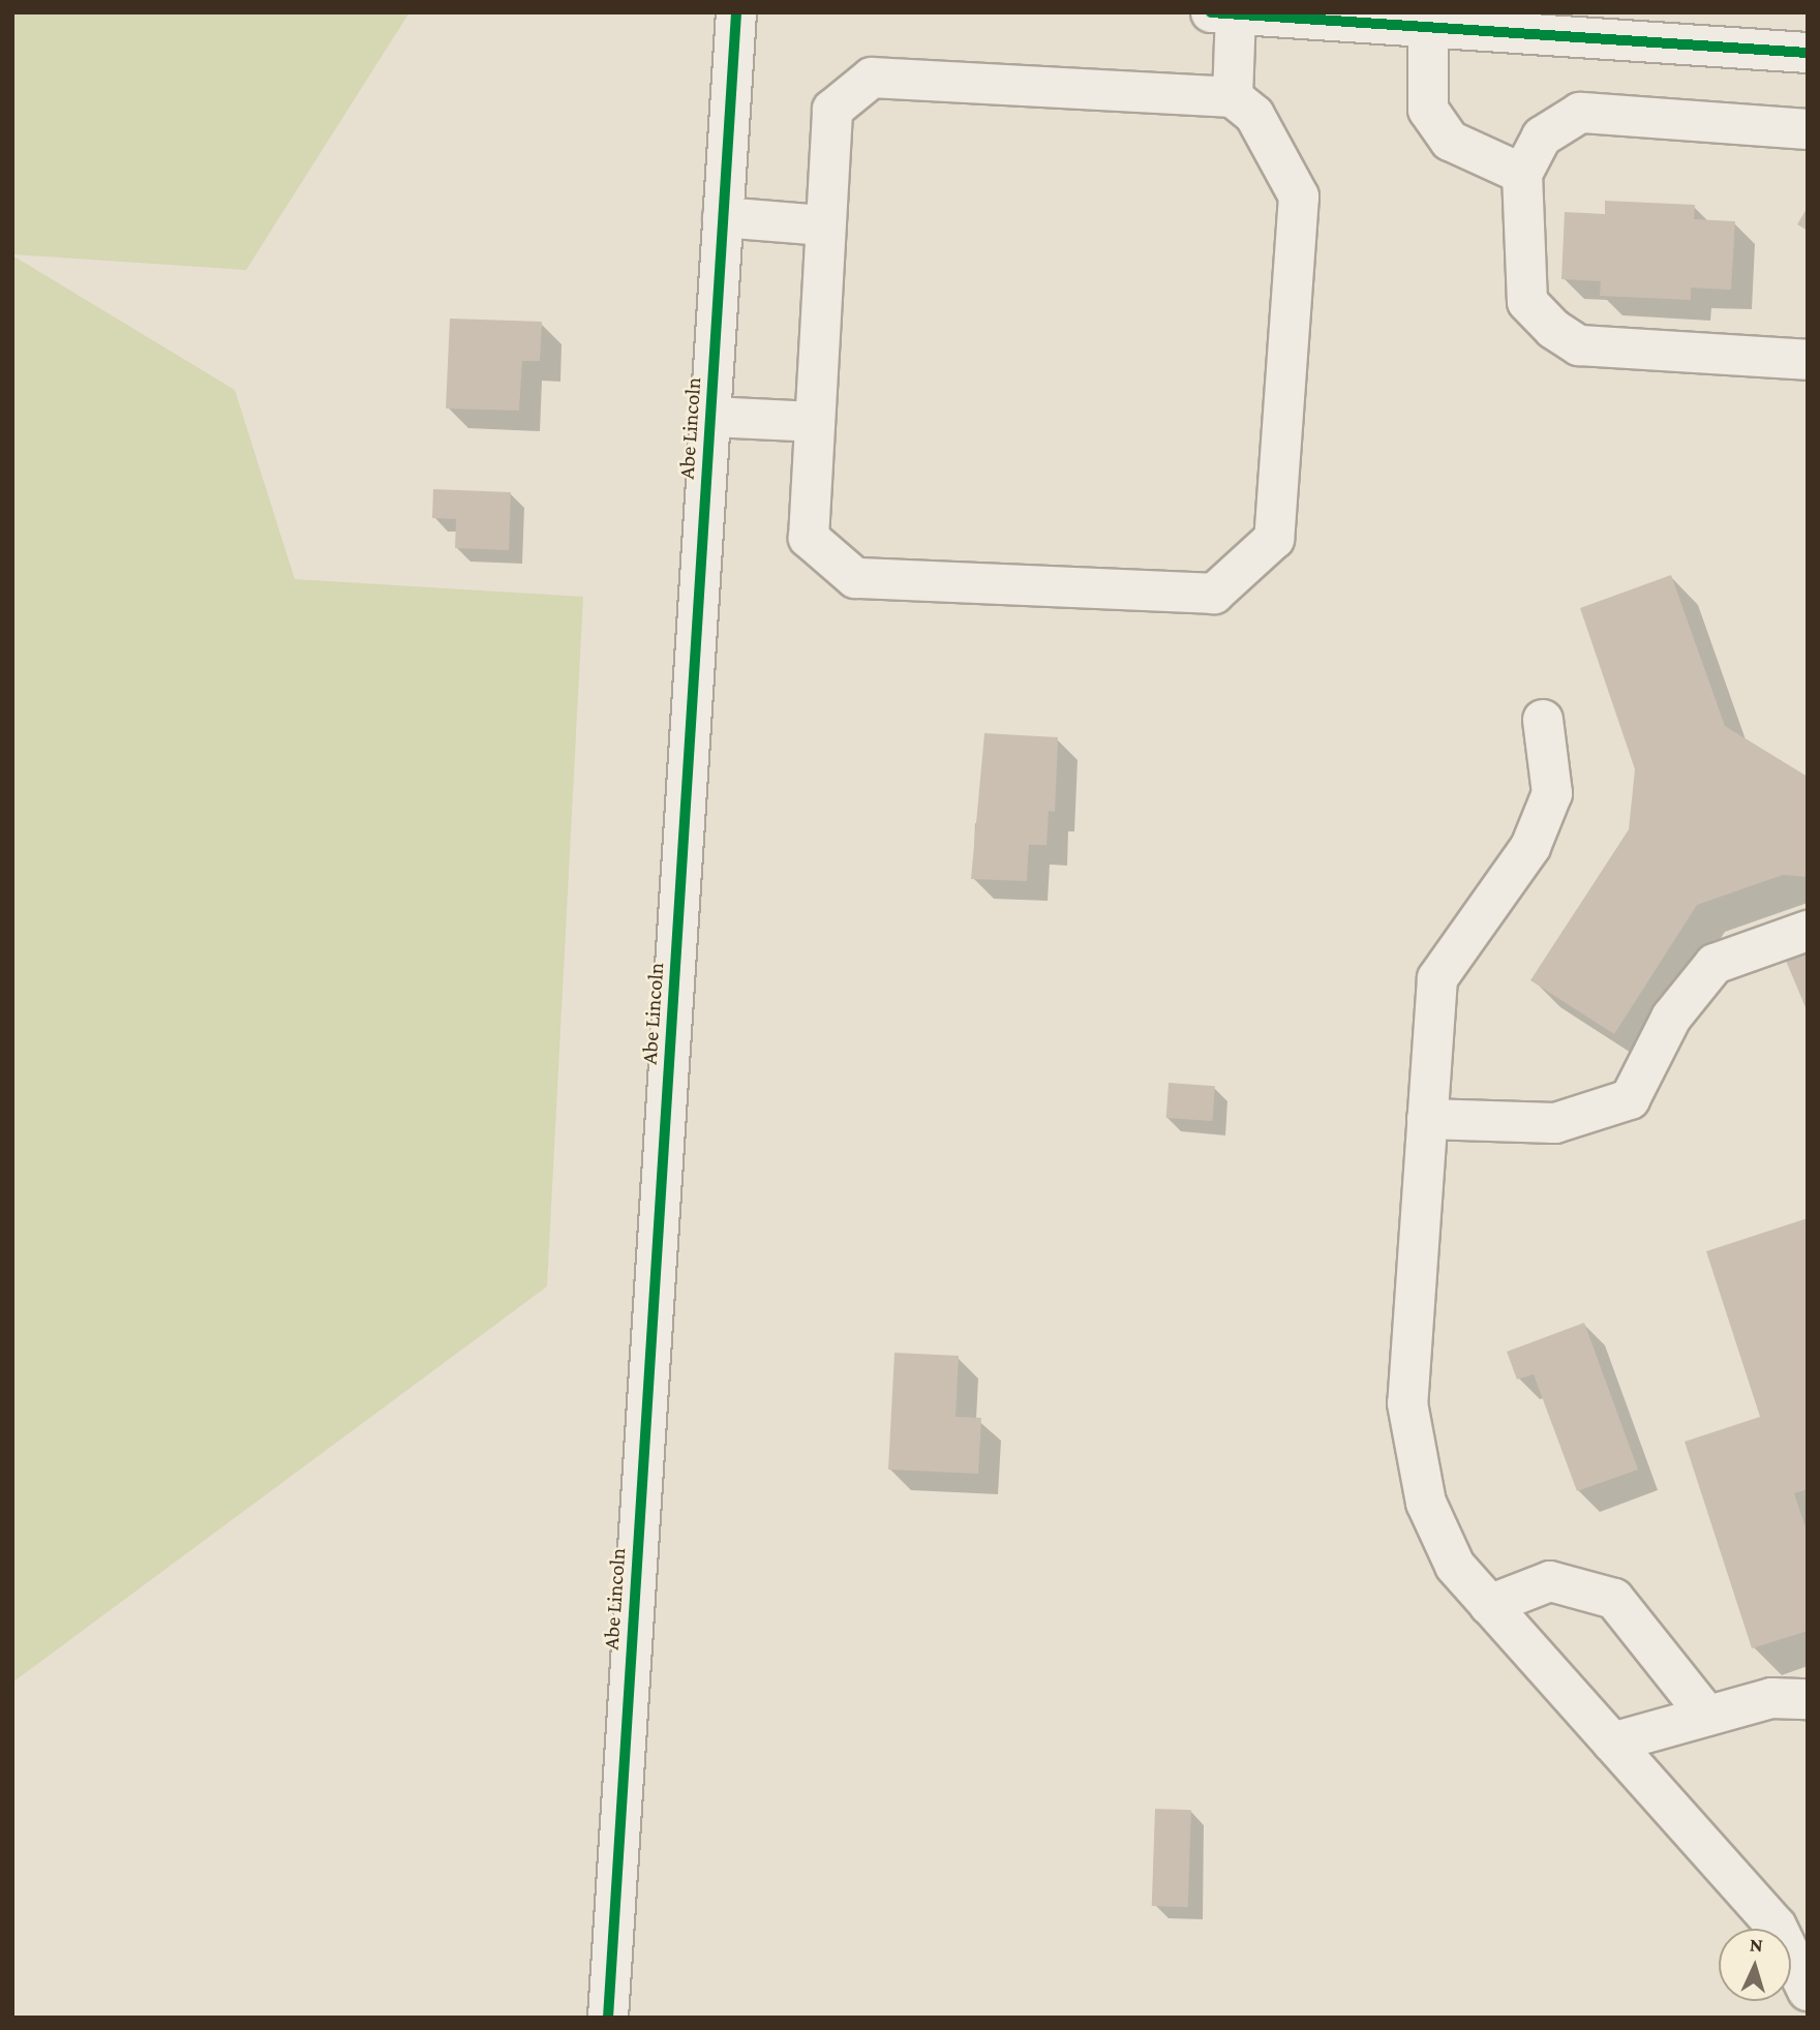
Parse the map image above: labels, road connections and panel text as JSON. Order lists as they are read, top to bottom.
{
  "streets": {
    "street": ["Abe Lincoln"]
  },
  "north": "top"
}
